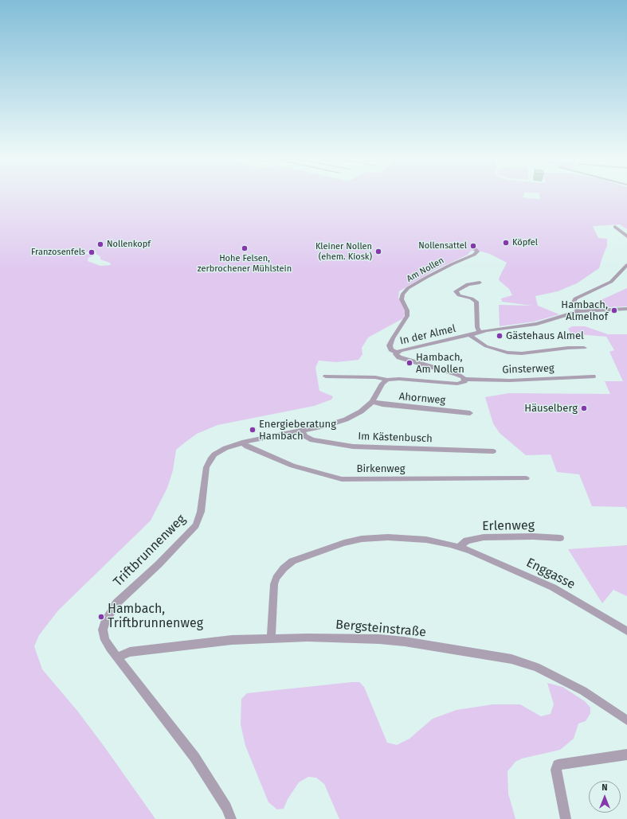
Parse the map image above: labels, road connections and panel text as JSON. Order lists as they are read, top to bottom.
{
  "streets": {
    "street": [
      "Am Nollen",
      "In der Almel",
      "Ginsterweg",
      "Ahornweg",
      "Im Kästenbusch",
      "Birkenweg",
      "Erlenweg",
      "Triftbrunnenweg",
      "Enggasse",
      "Bergsteinstraße"
    ]
  },
  "crossings": [
    ["Am Nollen", "In der Almel"],
    ["In der Almel", "Ginsterweg"],
    ["Ahornweg", "Triftbrunnenweg"],
    ["Im Kästenbusch", "Triftbrunnenweg"],
    ["Birkenweg", "Triftbrunnenweg"],
    ["Erlenweg", "Enggasse"],
    ["Triftbrunnenweg", "Bergsteinstraße"],
    ["Enggasse", "Bergsteinstraße"]
  ],
  "places": [
    "Köpfel",
    "Nollenkopf",
    "Nollensattel",
    "Hohe Felsen, zerbrochener Mühlstein",
    "Kleiner Nollen (ehem. Kiosk)",
    "Franzosenfels",
    "Hambach, Almelhof",
    "Gästehaus Almel",
    "Hambach, Am Nollen",
    "Häuselberg",
    "Energieberatung Hambach",
    "Hambach, Triftbrunnenweg"
  ],
  "north": "top"
}
